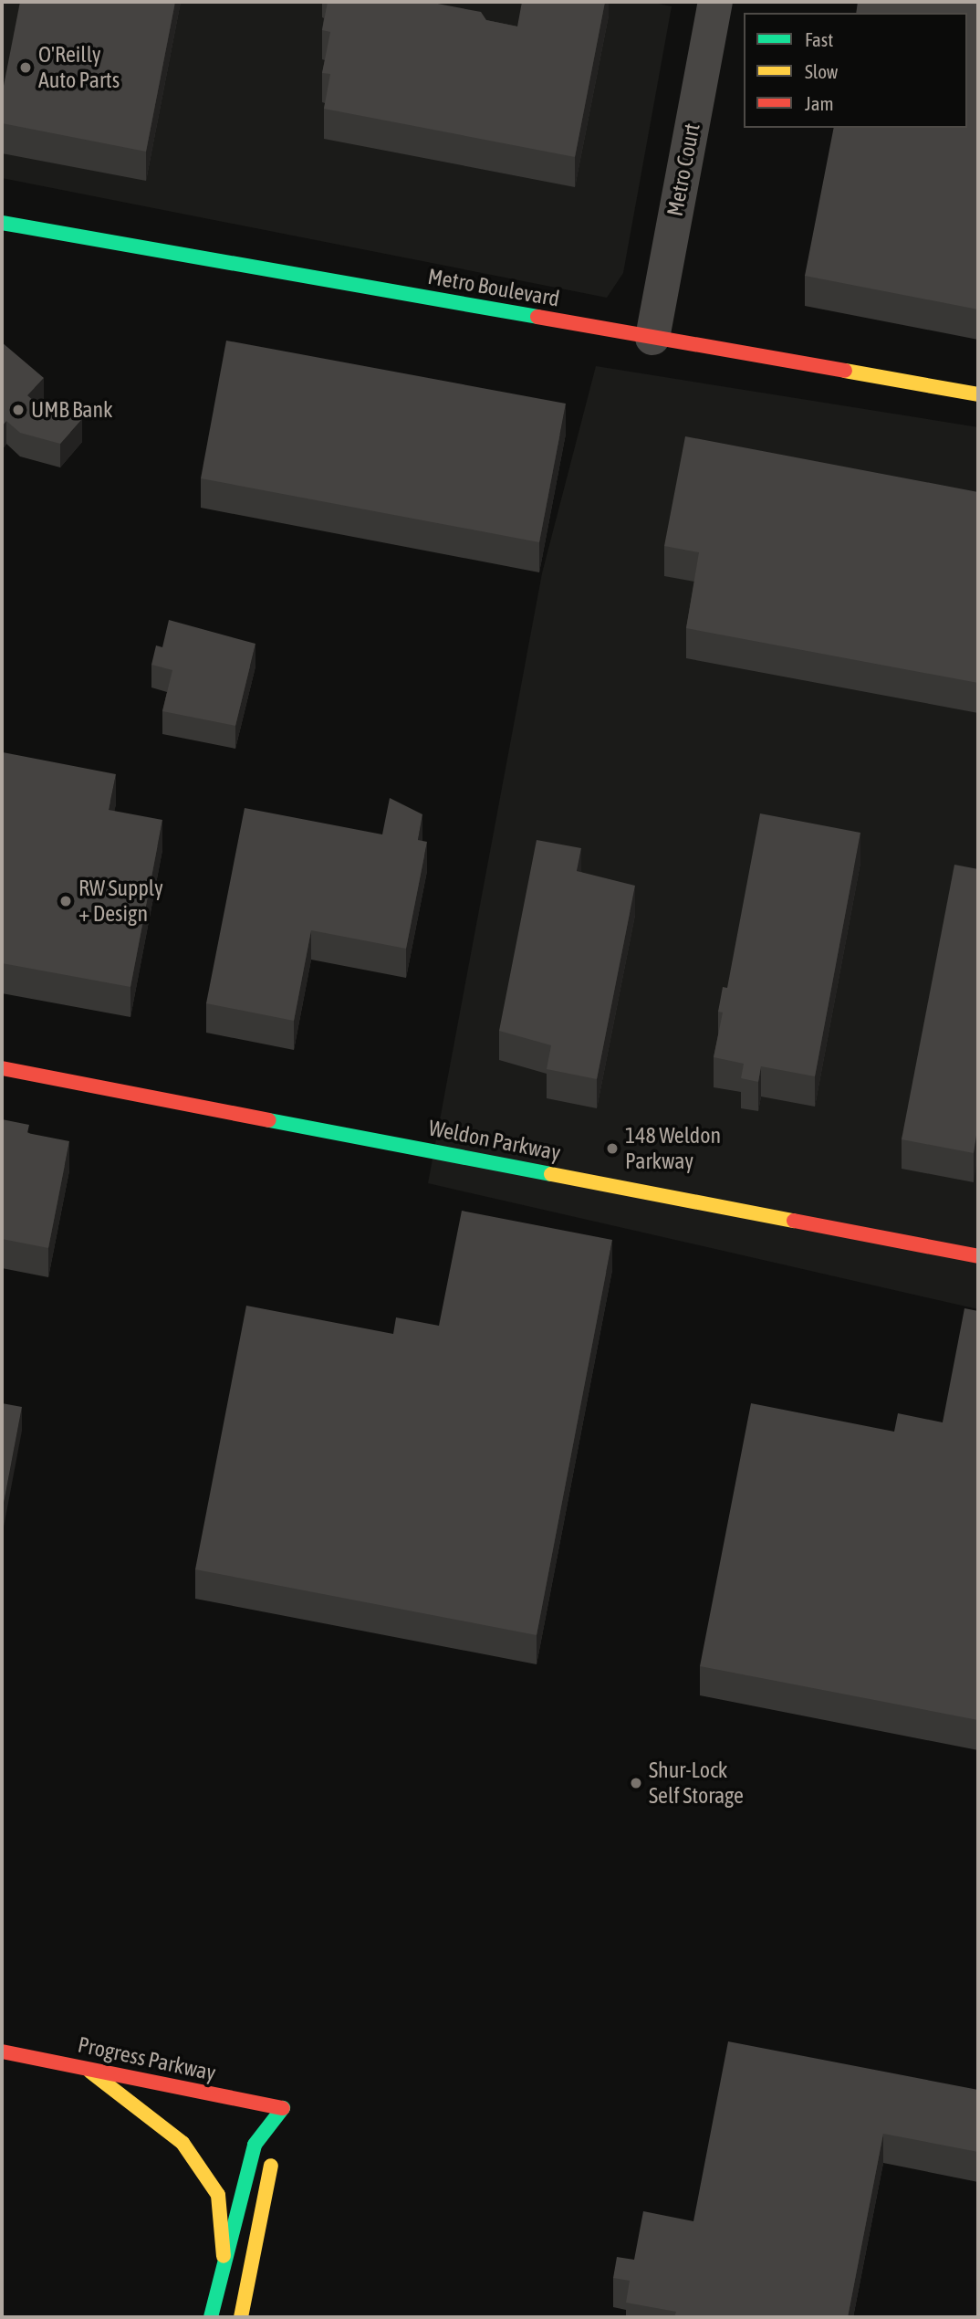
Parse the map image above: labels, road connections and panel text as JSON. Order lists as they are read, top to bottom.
{
  "streets": {
    "street": [
      "Metro Court",
      "Metro Boulevard",
      "Weldon Parkway",
      "Progress Parkway"
    ]
  },
  "crossings": [
    ["Metro Court", "Metro Boulevard"]
  ],
  "places": [
    "O'Reilly Auto Parts",
    "UMB Bank",
    "RW Supply + Design",
    "148 Weldon Parkway",
    "Shur-Lock Self Storage"
  ],
  "legend": ["Fast", "Slow", "Jam"]
}
